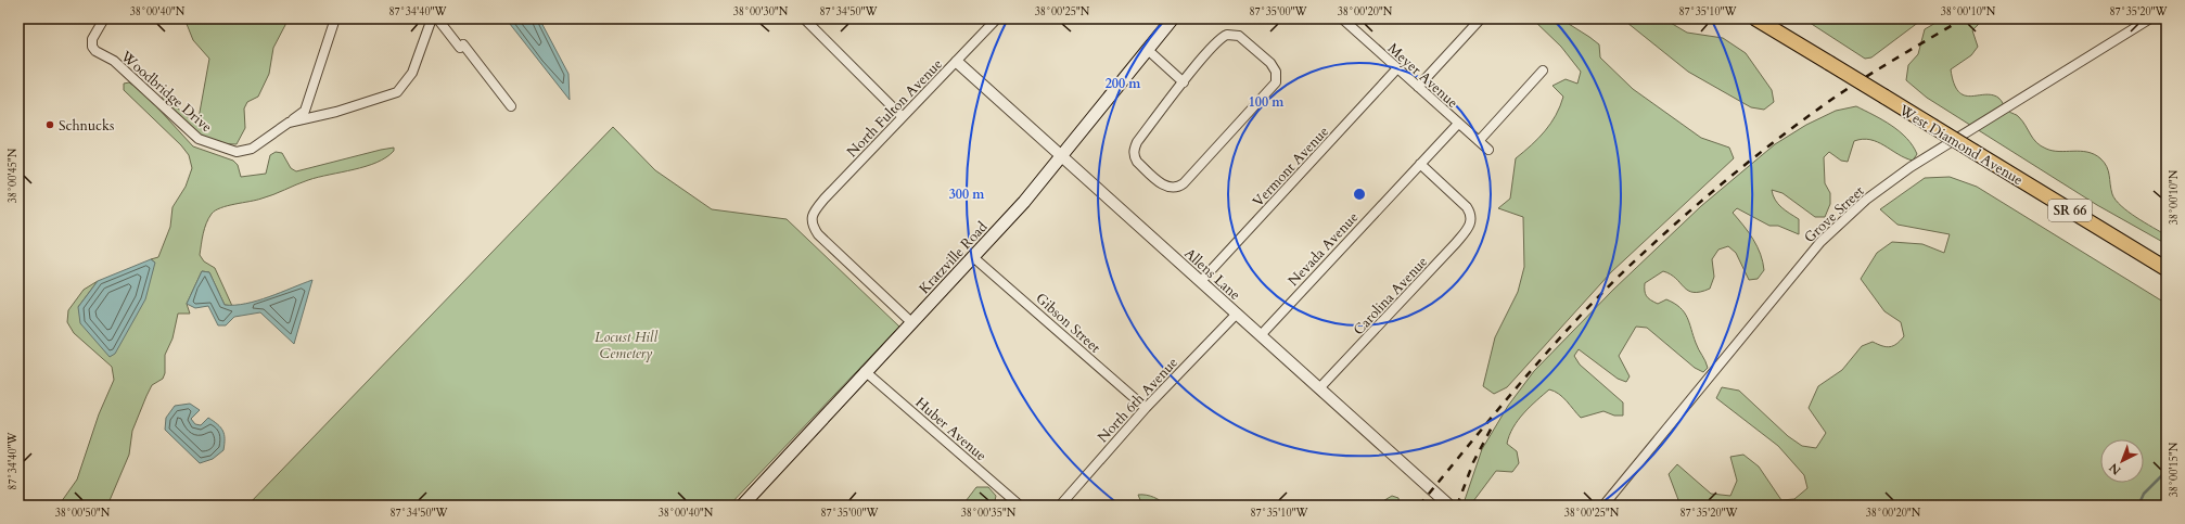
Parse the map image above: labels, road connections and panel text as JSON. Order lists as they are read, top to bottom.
{
  "streets": {
    "main road": ["West Diamond Avenue", "SR 66", "Kratzville Road"],
    "street": [
      "Meyer Avenue",
      "Woodbridge Drive",
      "North Fulton Avenue",
      "Vermont Avenue",
      "Grove Street",
      "Nevada Avenue",
      "Allens Lane",
      "Carolina Avenue",
      "Gibson Street",
      "North 6th Avenue",
      "Huber Avenue"
    ]
  },
  "crossings": [
    ["Meyer Avenue", "Vermont Avenue"],
    ["Meyer Avenue", "Nevada Avenue"],
    ["North Fulton Avenue", "Kratzville Road"],
    ["North Fulton Avenue", "Allens Lane"],
    ["Vermont Avenue", "Allens Lane"],
    ["Nevada Avenue", "Allens Lane"],
    ["Nevada Avenue", "Carolina Avenue"],
    ["Kratzville Road", "Allens Lane"],
    ["Kratzville Road", "Gibson Street"],
    ["Kratzville Road", "Huber Avenue"],
    ["Allens Lane", "Carolina Avenue"],
    ["Allens Lane", "North 6th Avenue"],
    ["Gibson Street", "North 6th Avenue"]
  ],
  "parks": ["Locust Hill Cemetery"],
  "places": ["Schnucks"],
  "north": "bottom left",
  "coordinates": [
    "38°00'40\"N",
    "87°34'40\"W",
    "38°00'30\"N",
    "87°34'50\"W",
    "38°00'25\"N",
    "87°35'00\"W",
    "38°00'20\"N",
    "87°35'10\"W",
    "38°00'10\"N",
    "87°35'20\"W",
    "38°00'45\"N",
    "38°00'15\"N",
    "38°00'50\"N",
    "38°00'35\"N"
  ],
  "rings": ["200 m", "100 m", "300 m"]
}
